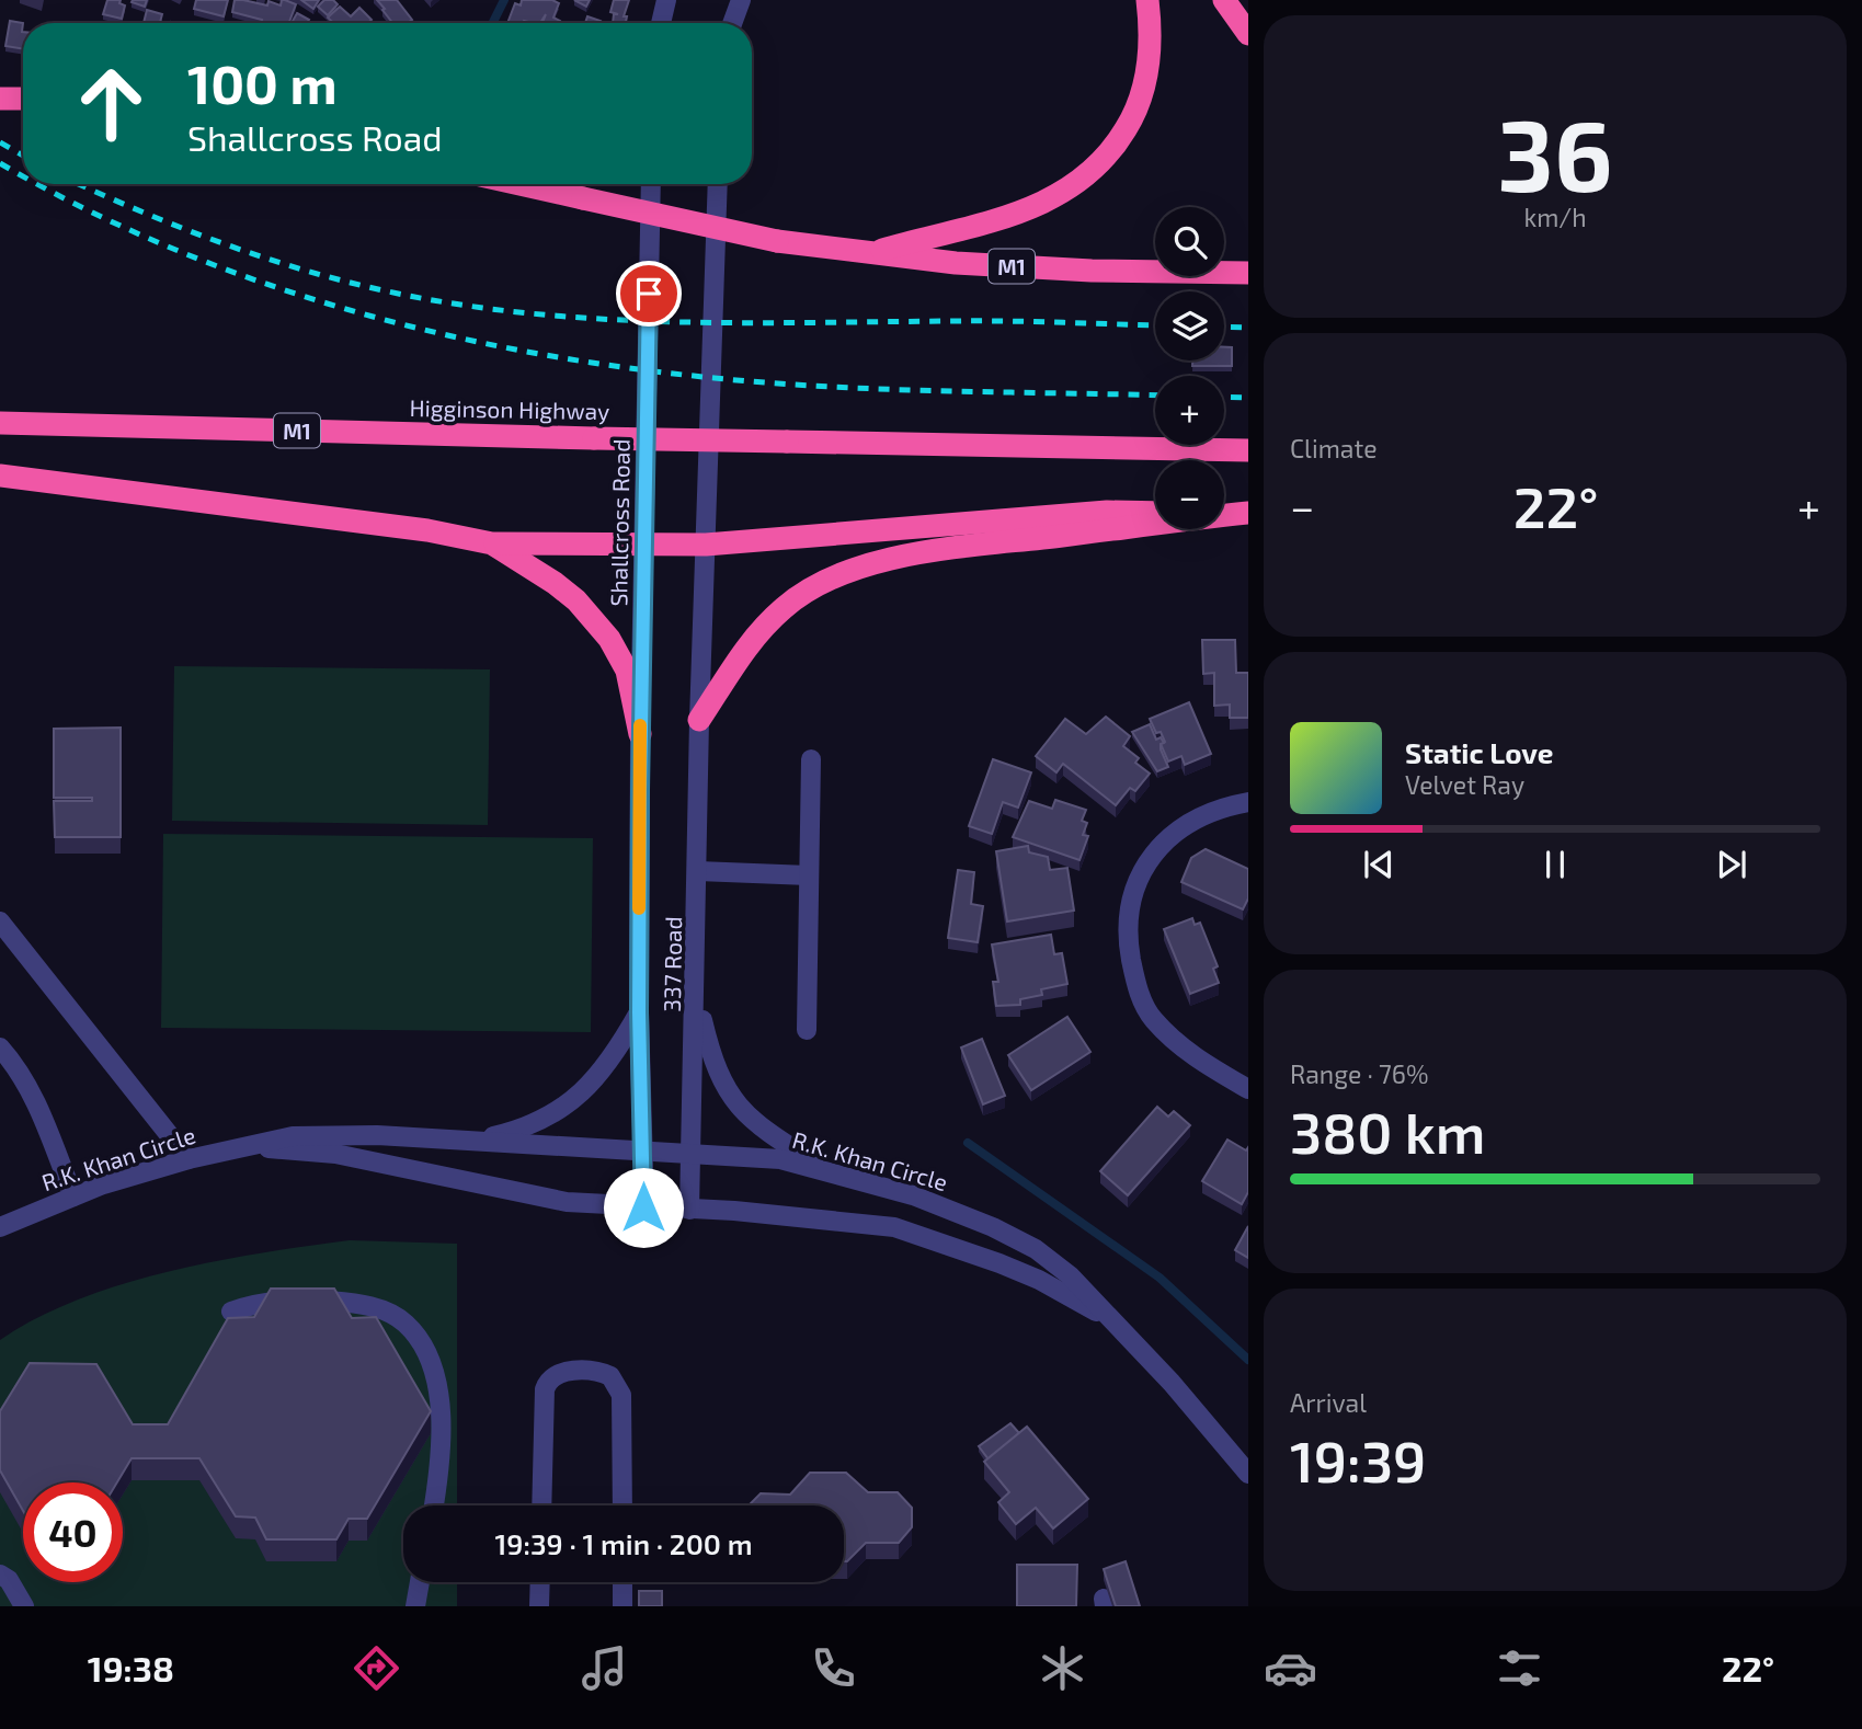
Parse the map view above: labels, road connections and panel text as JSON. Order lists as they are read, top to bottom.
{
  "streets": {
    "highway": ["M1", "Higginson Highway"],
    "street": ["Shallcross Road", "337 Road", "R.K. Khan Circle"]
  },
  "crossings": [
    ["Shallcross Road", "337 Road"],
    ["337 Road", "R.K. Khan Circle"]
  ],
  "page": {
    "tile": [
      ["36", "km/h"],
      "Climate",
      ["Range · 76%", "380 km"],
      ["Arrival", "19:39"]
    ],
    "turn": ["100 m", "Shallcross Road"],
    "map_buttons": ["+", "−"],
    "heat": ["−", "22°", "+"],
    "song": ["Static Love", "Velvet Ray"],
    "limit": "40",
    "trip": "19:39 · 1 min · 200 m",
    "tabs": ["19:38", "22°"]
  }
}
